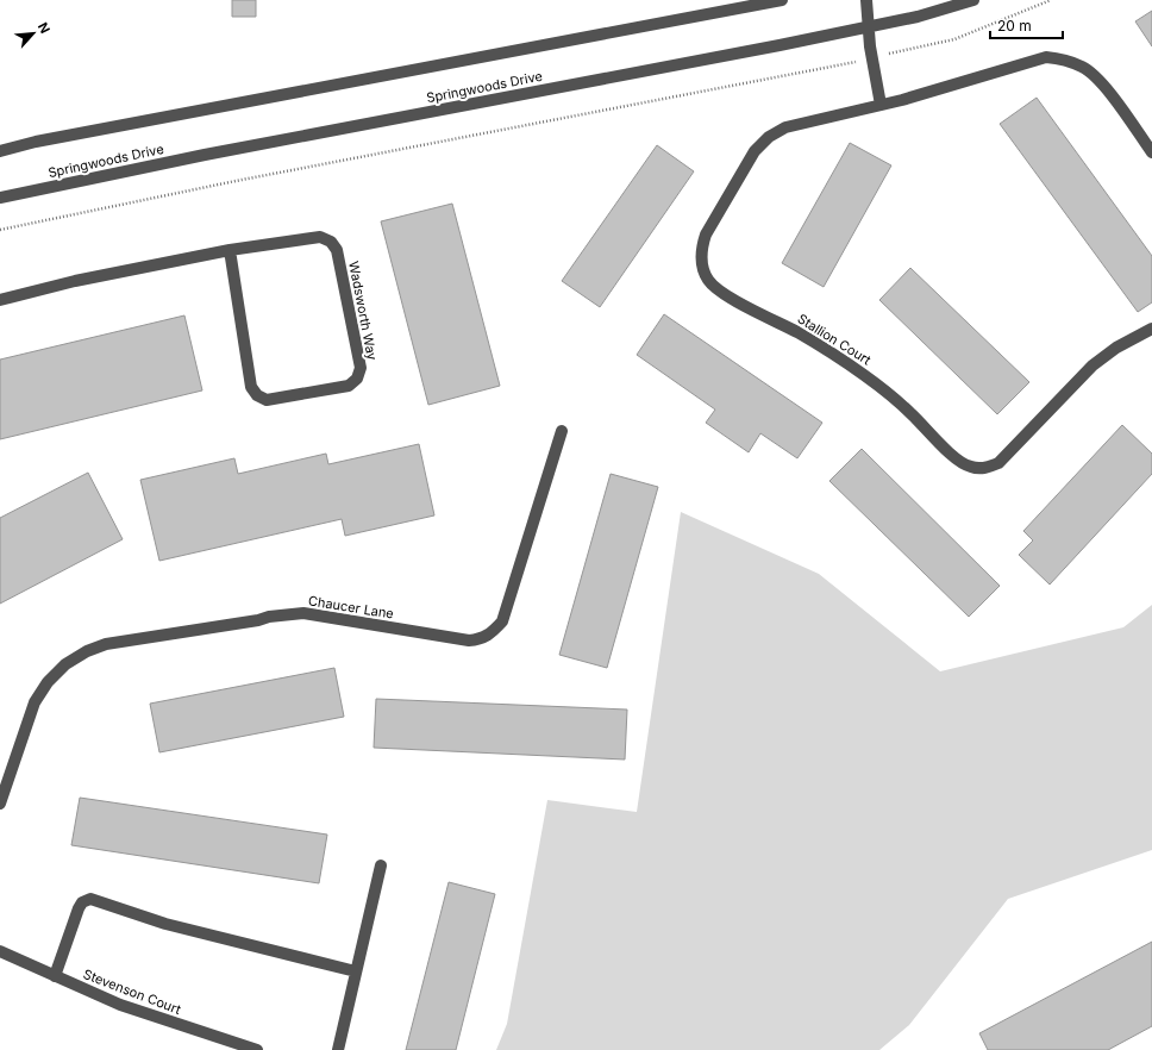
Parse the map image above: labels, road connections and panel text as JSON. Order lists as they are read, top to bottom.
{
  "streets": {
    "street": [
      "Springwoods Drive",
      "Wadsworth Way",
      "Stallion Court",
      "Chaucer Lane",
      "Stevenson Court"
    ]
  },
  "scale_bar": "20 m",
  "north": "top right"
}
